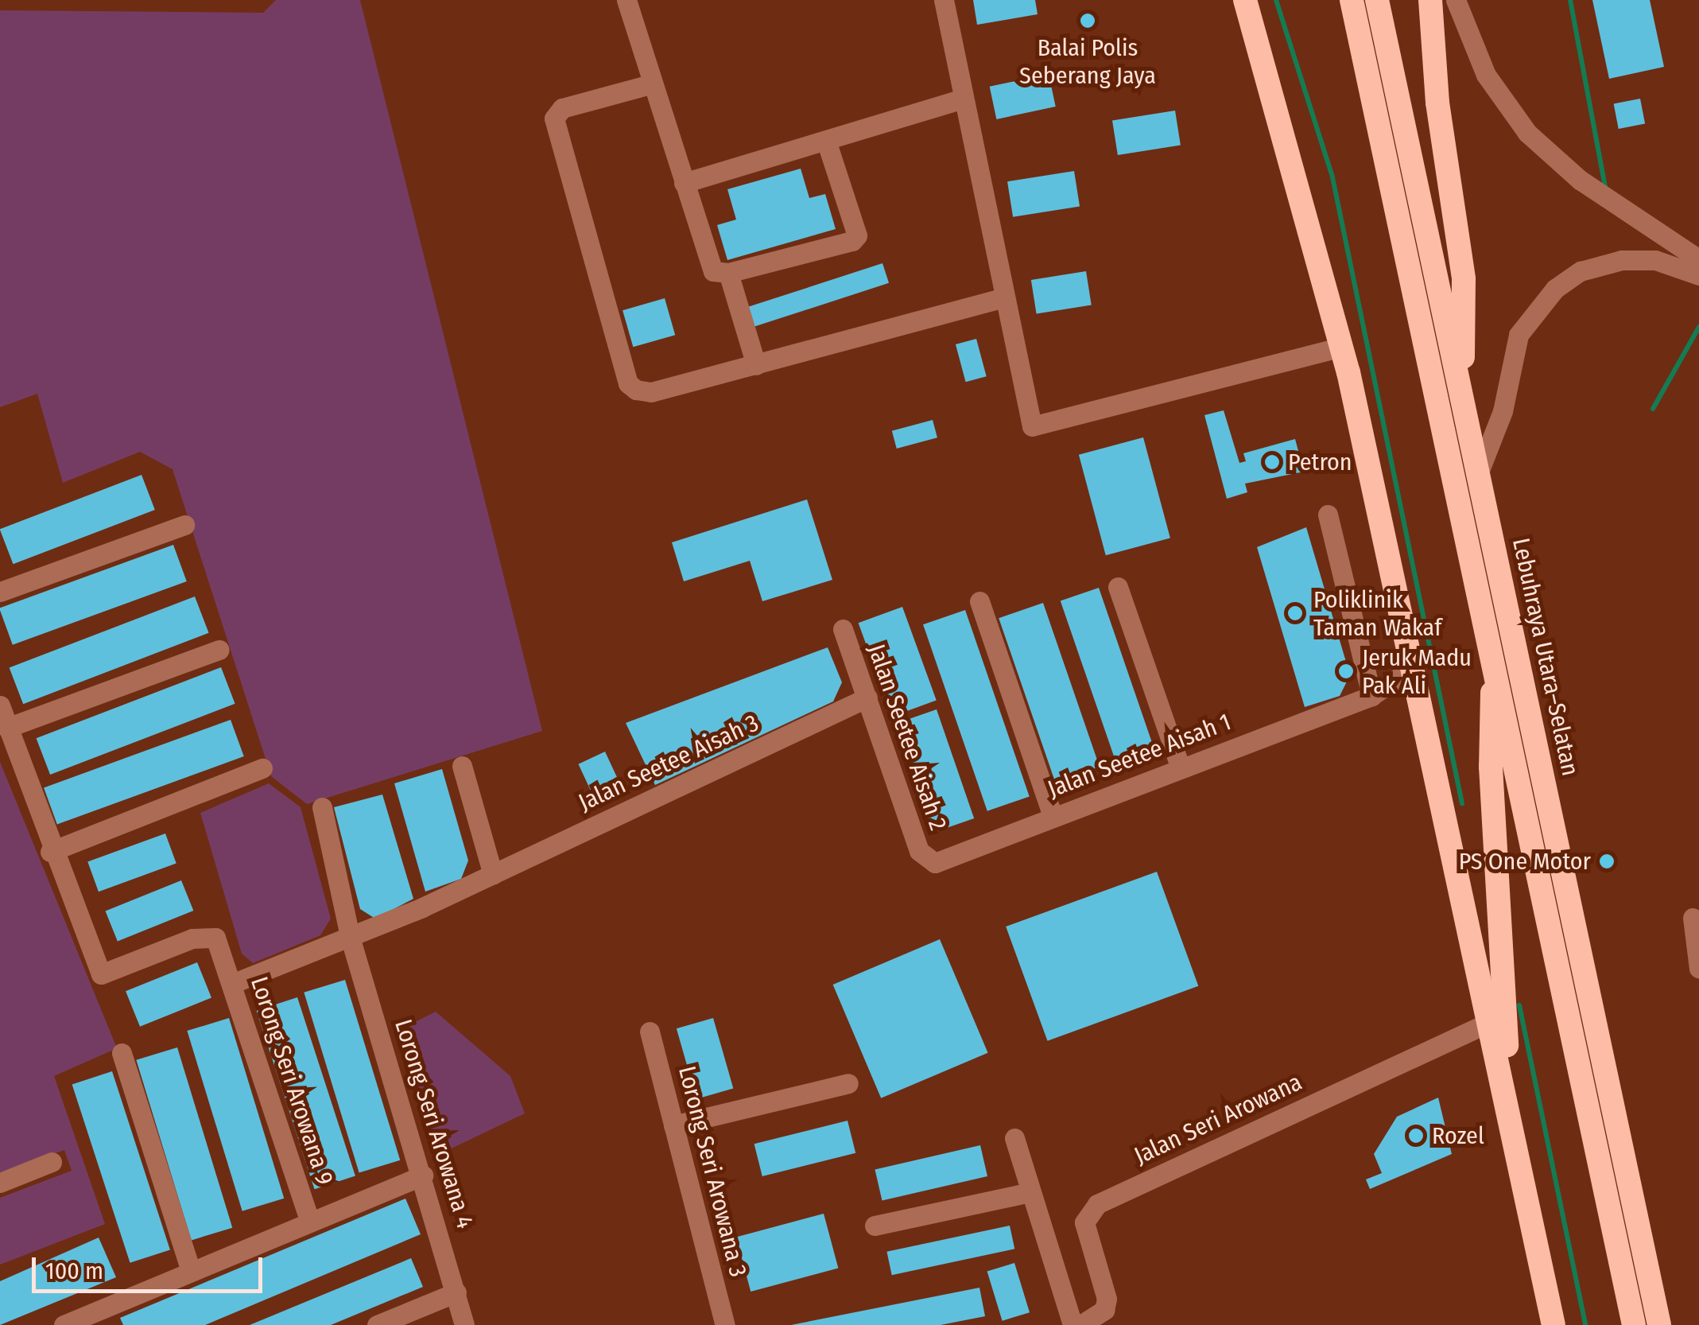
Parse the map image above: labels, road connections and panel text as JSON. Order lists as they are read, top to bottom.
{
  "streets": {
    "highway": ["Lebuhraya Utara–Selatan"],
    "street": [
      "Jalan Seetee Aisah 2",
      "Jalan Seetee Aisah 1",
      "Jalan Seetee Aisah 3",
      "Lorong Seri Arowana 9",
      "Jalan Seri Arowana",
      "Lorong Seri Arowana 4",
      "Lorong Seri Arowana 3"
    ]
  },
  "crossings": [
    ["Jalan Seetee Aisah 2", "Jalan Seetee Aisah 1"],
    ["Jalan Seetee Aisah 2", "Jalan Seetee Aisah 3"],
    ["Jalan Seetee Aisah 3", "Lorong Seri Arowana 9"],
    ["Jalan Seetee Aisah 3", "Lorong Seri Arowana 4"]
  ],
  "places": [
    "Balai Polis Seberang Jaya",
    "Petron",
    "Poliklinik Taman Wakaf",
    "Jeruk Madu Pak Ali",
    "PS One Motor",
    "Rozel"
  ],
  "scale_bar": "100 m"
}
